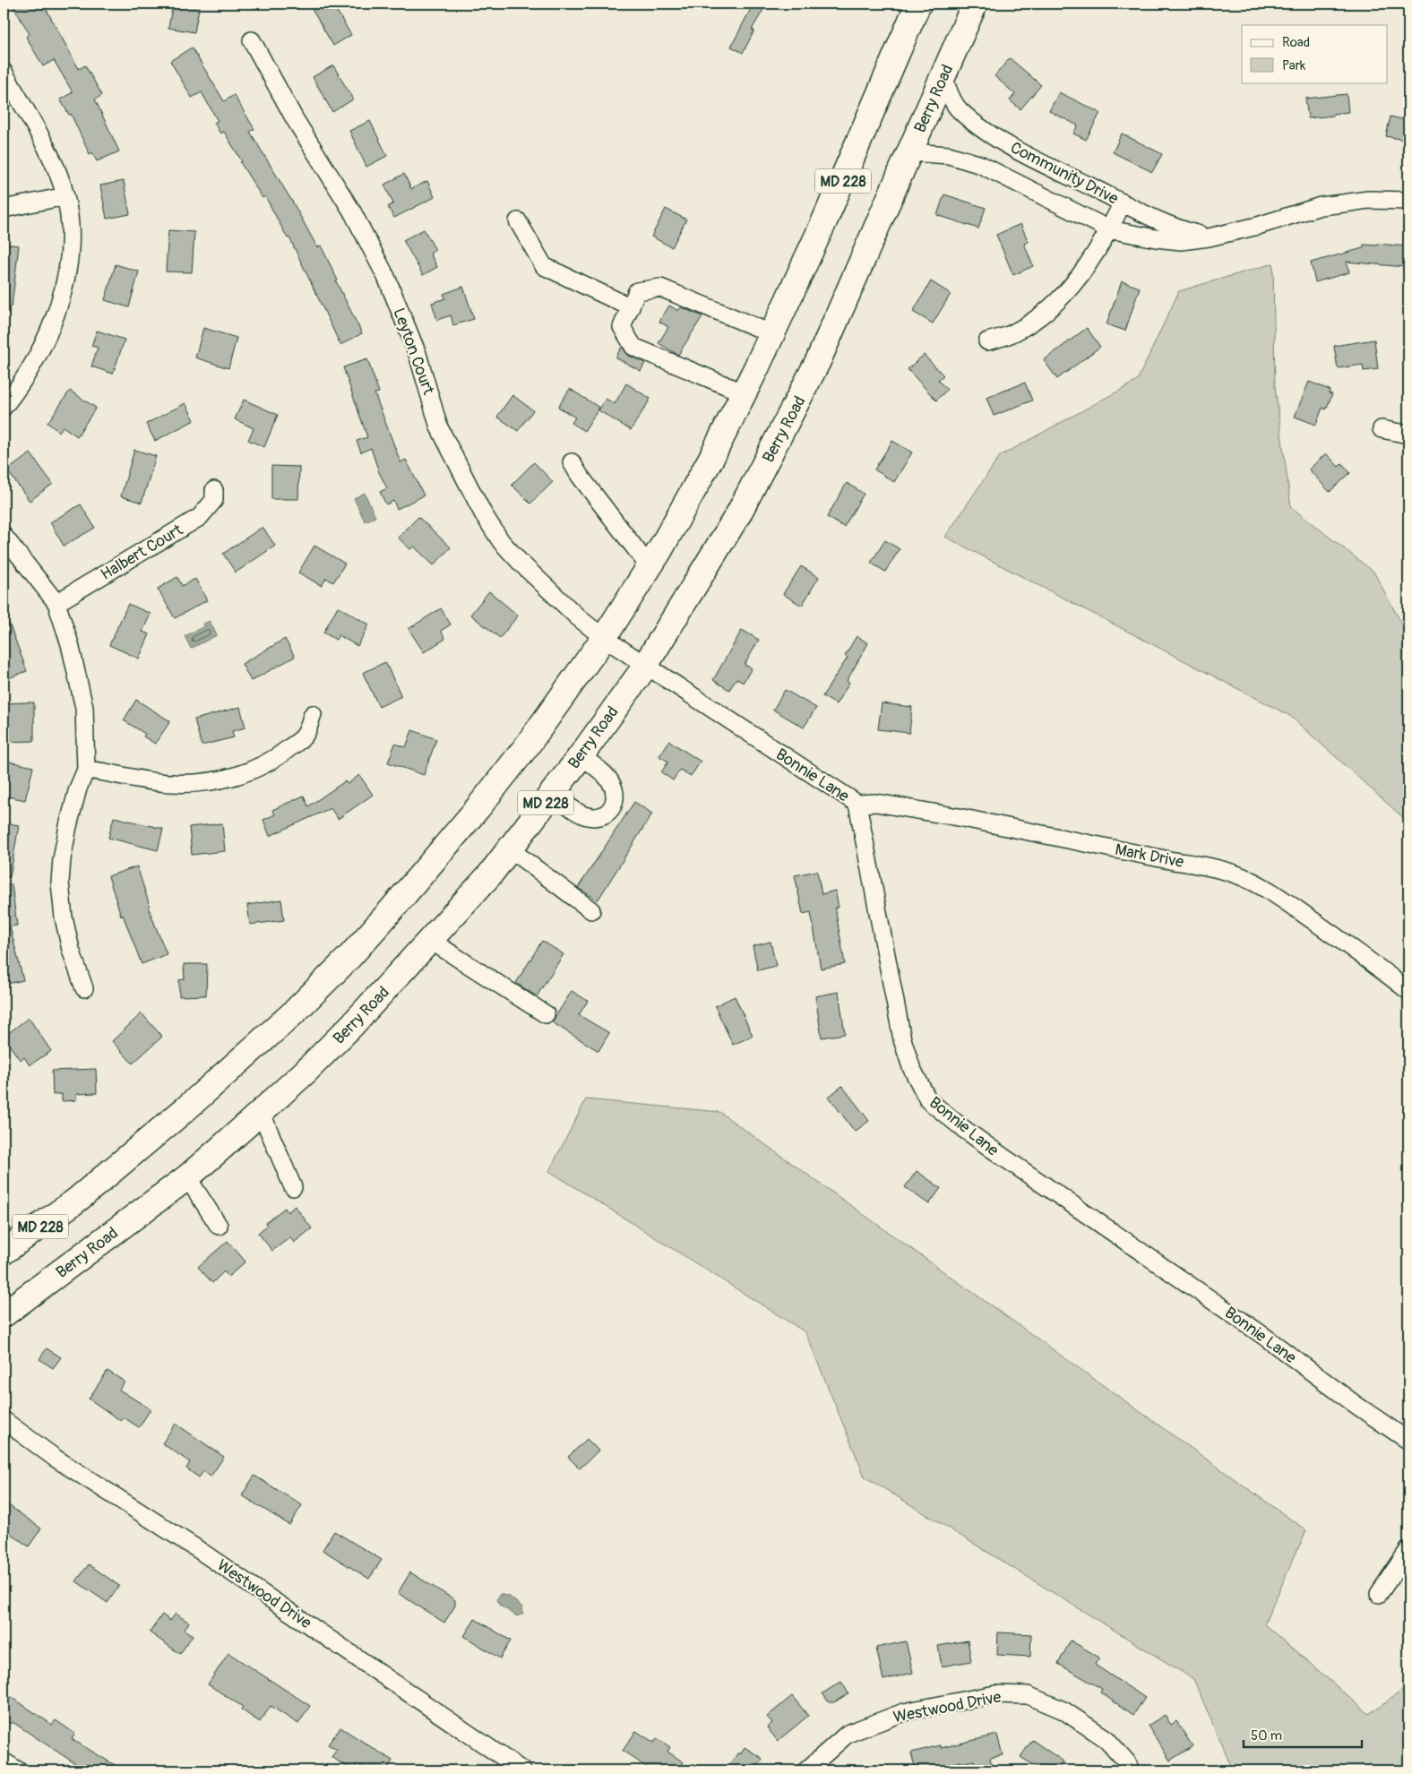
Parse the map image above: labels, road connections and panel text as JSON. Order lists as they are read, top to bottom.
{
  "streets": {
    "highway": ["Berry Road", "MD 228"],
    "street": [
      "Community Drive",
      "Leyton Court",
      "Halbert Court",
      "Bonnie Lane",
      "Mark Drive",
      "Westwood Drive"
    ]
  },
  "crossings": [
    ["Berry Road", "Community Drive"],
    ["Berry Road", "Bonnie Lane"],
    ["MD 228", "Leyton Court"],
    ["MD 228", "Bonnie Lane"],
    ["Leyton Court", "Bonnie Lane"],
    ["Bonnie Lane", "Mark Drive"]
  ],
  "legend": ["Road", "Park"],
  "scale_bar": "50 m"
}
